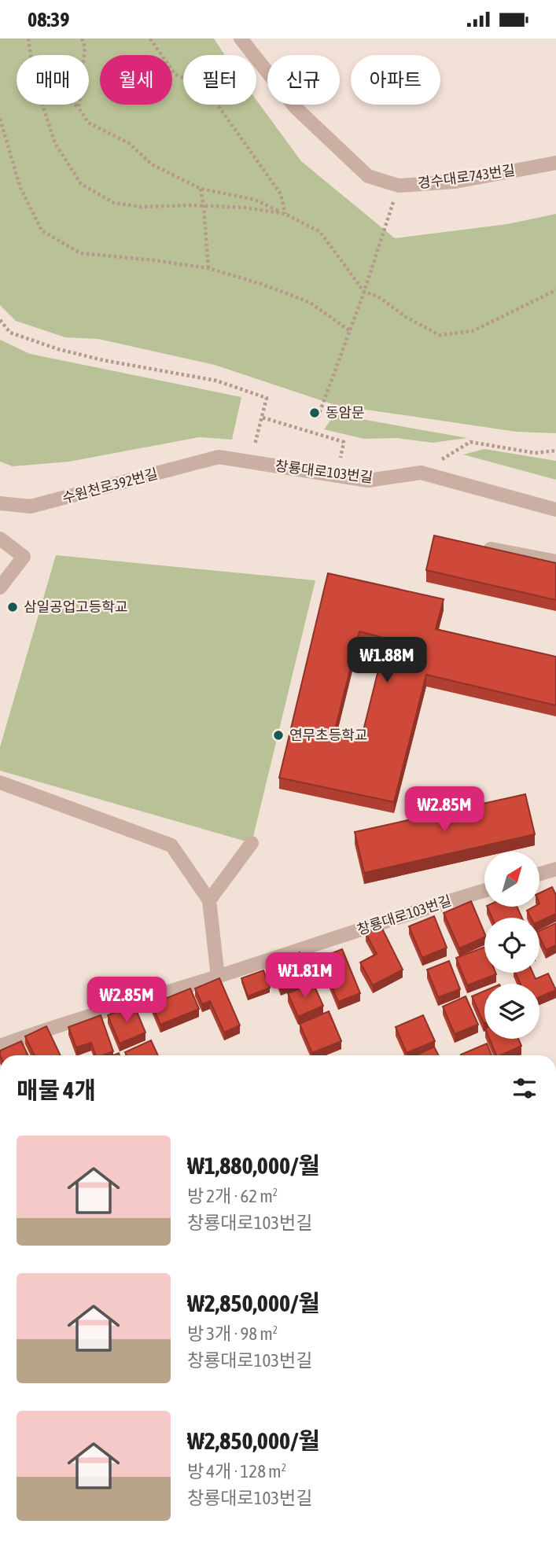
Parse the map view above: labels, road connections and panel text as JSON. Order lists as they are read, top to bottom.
{
  "streets": {
    "street": ["경수대로743번길", "창룡대로103번길", "수원천로392번길"]
  },
  "crossings": [
    ["창룡대로103번길", "수원천로392번길"]
  ],
  "places": ["동암문", "삼일공업고등학교", "연무초등학교"],
  "north": "top right",
  "page": {
    "status": "08:39",
    "chip": [
      "매매",
      "월세",
      "필터",
      "신규",
      "아파트"
    ],
    "price": [
      "₩1.88M",
      "₩2.85M",
      "₩1.81M",
      "₩2.85M"
    ],
    "heading": "매물 4개",
    "list": [
      {
        "name": "₩1,880,000/월",
        "note": "방 2개 · 62 m² · 창룡대로103번길"
      },
      {
        "name": "₩2,850,000/월",
        "note": "방 3개 · 98 m² · 창룡대로103번길"
      },
      {
        "name": "₩2,850,000/월",
        "note": "방 4개 · 128 m² · 창룡대로103번길"
      }
    ]
  }
}
